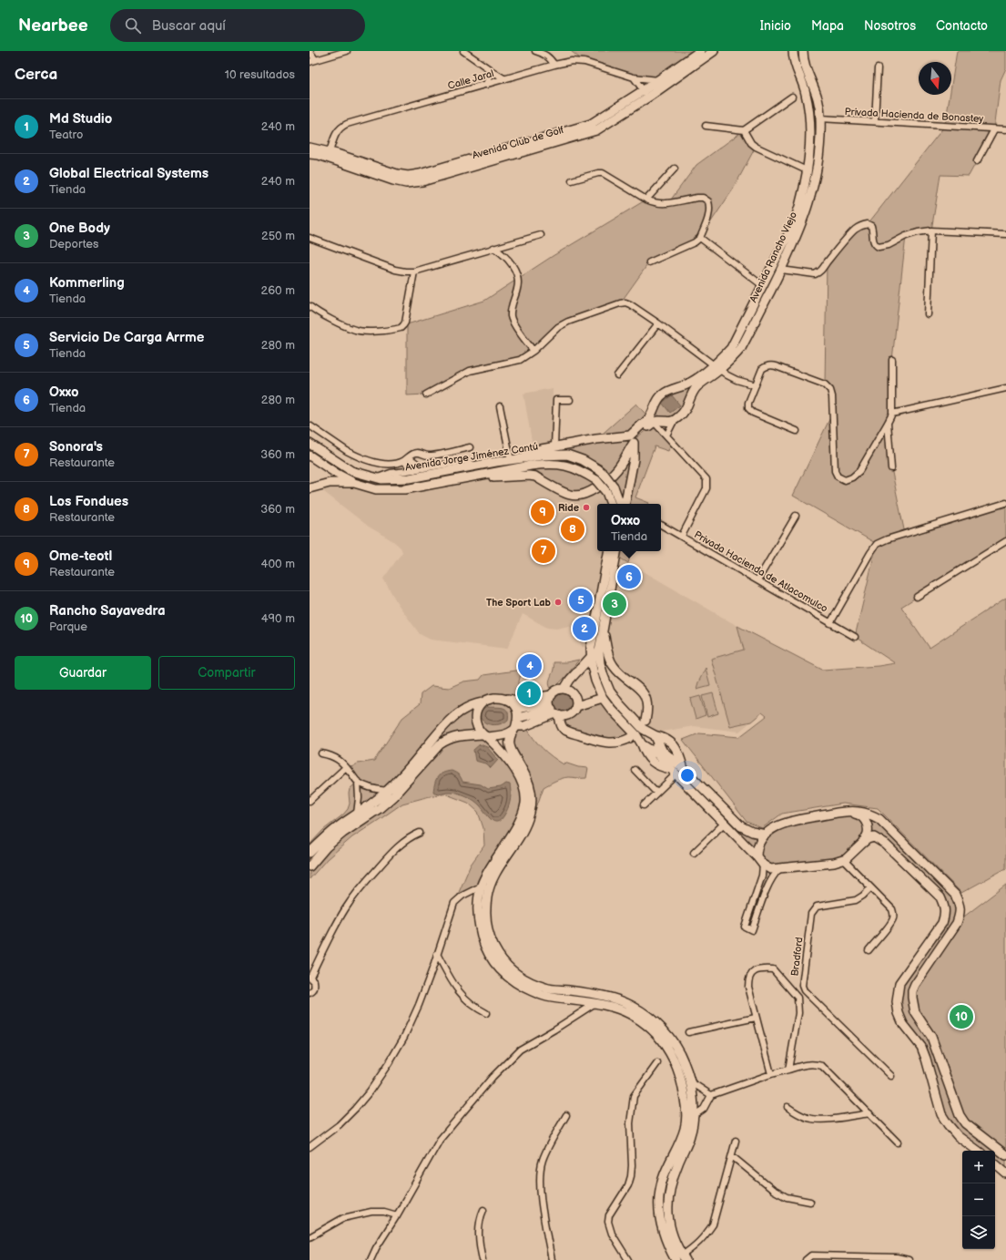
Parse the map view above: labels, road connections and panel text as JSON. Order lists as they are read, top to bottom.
{
  "streets": {
    "street": [
      "Calle Jaral",
      "Privada Hacienda de Bonastey",
      "Avenida Club de Golf",
      "Avenida Rancho Viejo",
      "Avenida Jorge Jiménez Cantú",
      "Privada Hacienda de Atlacomulco",
      "Bradford"
    ]
  },
  "crossings": [
    ["Calle Jaral", "Avenida Club de Golf"],
    ["Privada Hacienda de Bonastey", "Avenida Rancho Viejo"],
    ["Avenida Rancho Viejo", "Privada Hacienda de Atlacomulco"]
  ],
  "places": ["Ride", "The Sport Lab"],
  "north": "bottom",
  "page": {
    "header": "Nearbee",
    "search": "Buscar aquí",
    "nav": [
      "Inicio",
      "Mapa",
      "Nosotros",
      "Contacto"
    ],
    "heading": ["Cerca", "10 resultados"],
    "list": [
      {
        "mark": "1",
        "name": "Md Studio",
        "note": "Teatro",
        "value": "240 m"
      },
      {
        "mark": "2",
        "name": "Global Electrical Systems",
        "note": "Tienda",
        "value": "240 m"
      },
      {
        "mark": "3",
        "name": "One Body",
        "note": "Deportes",
        "value": "250 m"
      },
      {
        "mark": "4",
        "name": "Kommerling",
        "note": "Tienda",
        "value": "260 m"
      },
      {
        "mark": "5",
        "name": "Servicio De Carga Arrme",
        "note": "Tienda",
        "value": "280 m"
      },
      {
        "mark": "6",
        "name": "Oxxo",
        "note": "Tienda",
        "value": "280 m"
      },
      {
        "mark": "7",
        "name": "Sonora's",
        "note": "Restaurante",
        "value": "360 m"
      },
      {
        "mark": "8",
        "name": "Los Fondues",
        "note": "Restaurante",
        "value": "360 m"
      },
      {
        "mark": "9",
        "name": "Ome-teotl",
        "note": "Restaurante",
        "value": "400 m"
      },
      {
        "mark": "10",
        "name": "Rancho Sayavedra",
        "note": "Parque",
        "value": "490 m"
      }
    ],
    "pins": [
      "9",
      "8",
      "7",
      "6",
      "5",
      "3",
      "2",
      "4",
      "1",
      "10"
    ],
    "popup": ["Oxxo", "Tienda"],
    "buttons": ["Guardar", "Compartir"],
    "map_buttons": ["+", "−"]
  }
}
